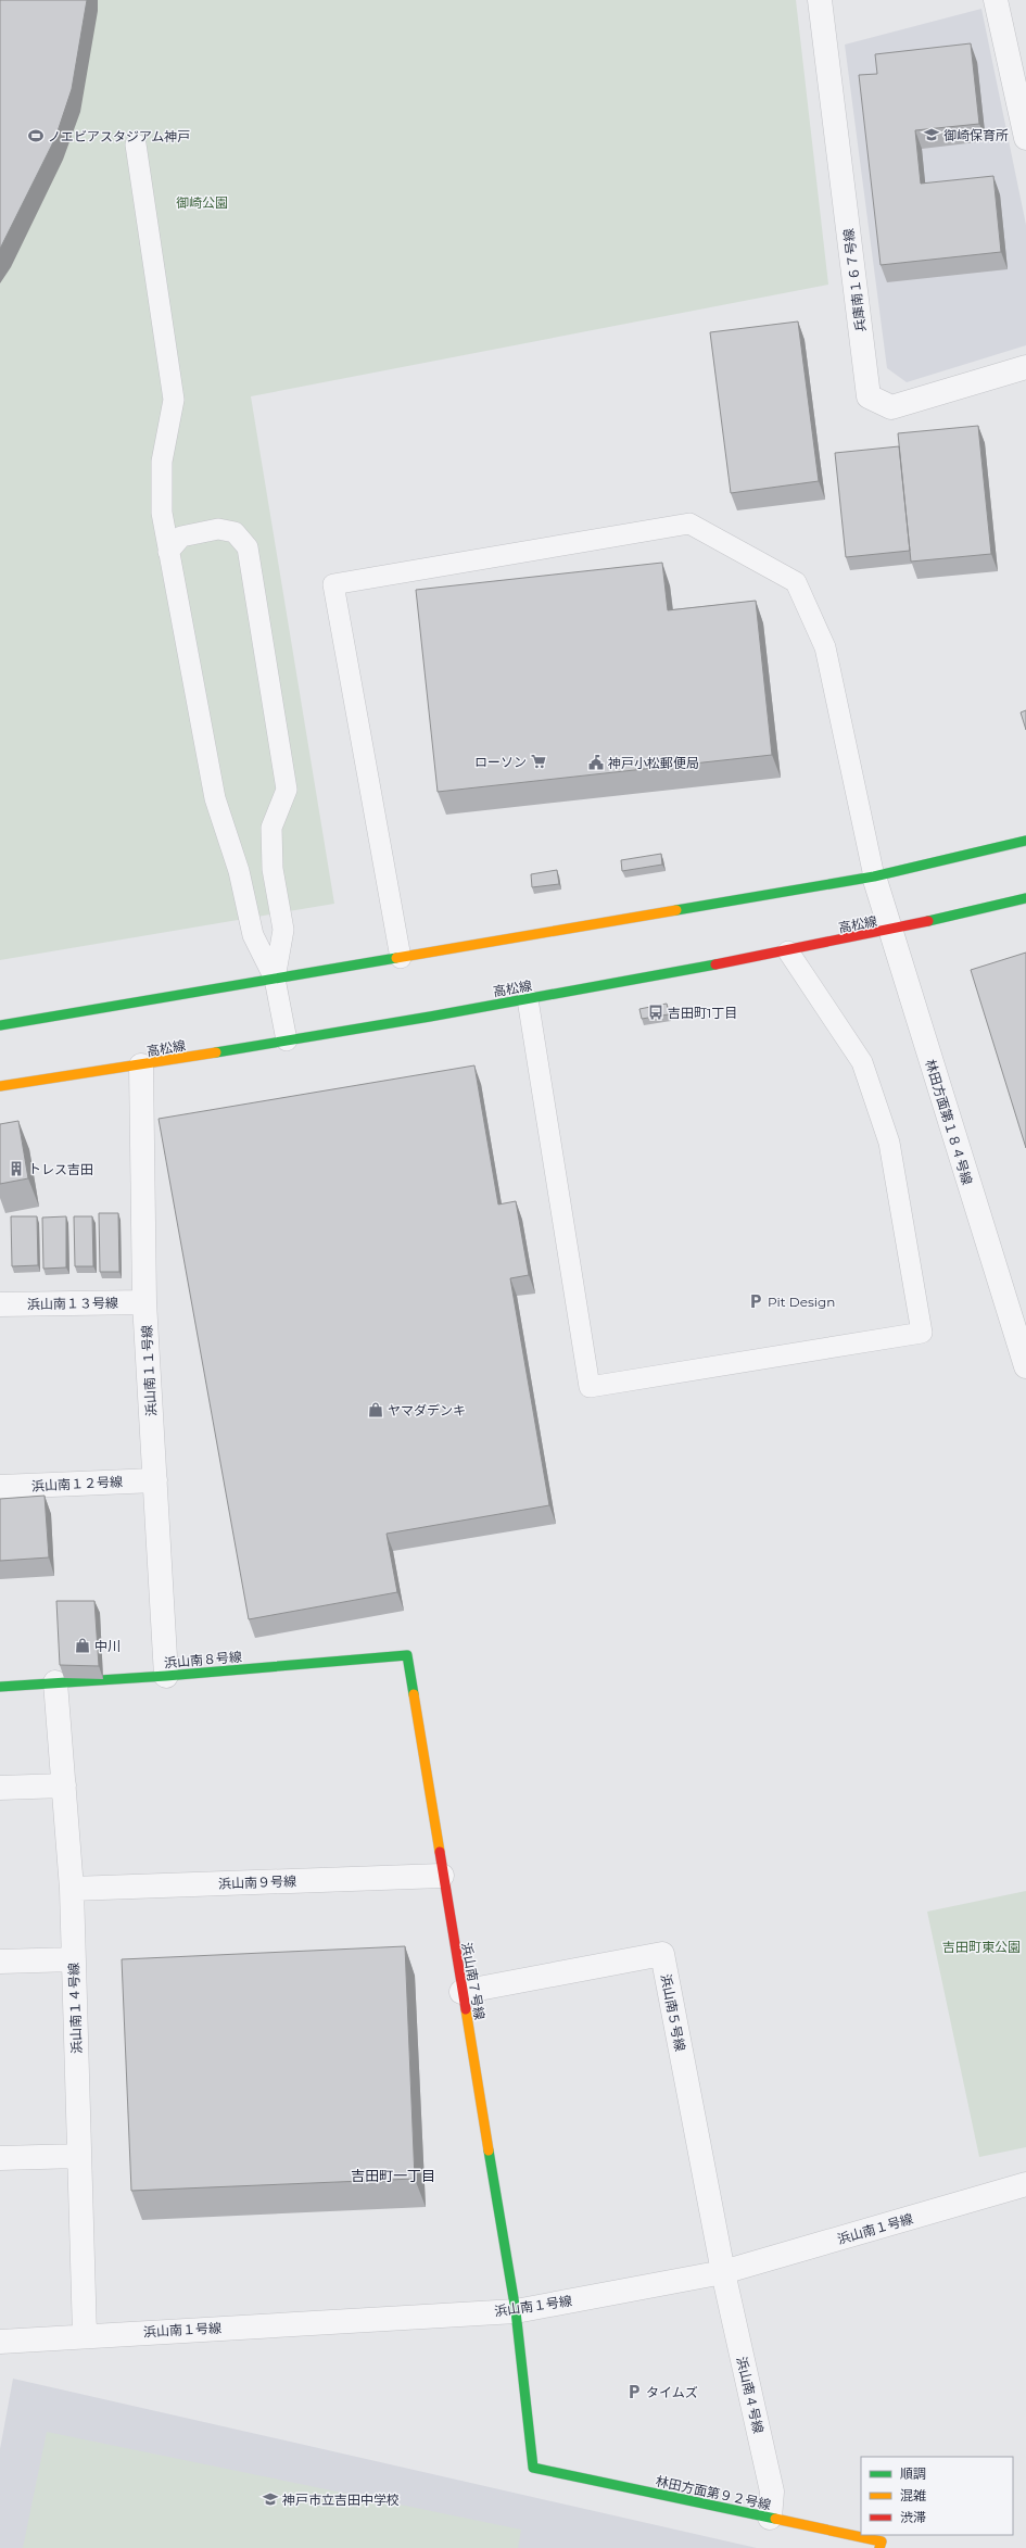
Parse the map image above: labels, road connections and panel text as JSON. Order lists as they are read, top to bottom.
{
  "streets": {
    "main road": [
      "高松線",
      "浜山南８号線",
      "浜山南７号線",
      "林田方面第９２号線"
    ],
    "street": [
      "兵庫南１６７号線",
      "林田方面第１８４号線",
      "浜山南１３号線",
      "浜山南１１号線",
      "浜山南１２号線",
      "浜山南９号線",
      "浜山南１４号線",
      "浜山南５号線",
      "浜山南１号線",
      "浜山南４号線"
    ]
  },
  "crossings": [
    ["高松線", "林田方面第１８４号線"],
    ["高松線", "浜山南１１号線"],
    ["浜山南１３号線", "浜山南１１号線"],
    ["浜山南１１号線", "浜山南１２号線"],
    ["浜山南１１号線", "浜山南８号線"],
    ["浜山南８号線", "浜山南７号線"],
    ["浜山南８号線", "浜山南１４号線"],
    ["浜山南９号線", "浜山南７号線"],
    ["浜山南９号線", "浜山南１４号線"],
    ["浜山南７号線", "浜山南５号線"],
    ["浜山南７号線", "浜山南１号線"],
    ["浜山南７号線", "林田方面第９２号線"],
    ["浜山南１４号線", "浜山南１号線"],
    ["浜山南５号線", "浜山南１号線"],
    ["浜山南５号線", "浜山南４号線"],
    ["浜山南１号線", "浜山南４号線"],
    ["浜山南４号線", "林田方面第９２号線"]
  ],
  "districts": ["吉田町一丁目"],
  "parks": ["御崎公園", "吉田町東公園"],
  "places": {
    "school or university": ["御崎保育所", "神戸市立吉田中学校"],
    "sports": ["ノエビアスタジアム神戸"],
    "supermarket": ["ローソン"],
    "public building": ["神戸小松郵便局"],
    "bus stop": ["吉田町1丁目"],
    "building": ["トレス吉田"],
    "parking": ["Pit Design", "タイムズ"],
    "shop": ["ヤマダデンキ", "中川"]
  },
  "legend": ["順調", "混雑", "渋滞"]
}
